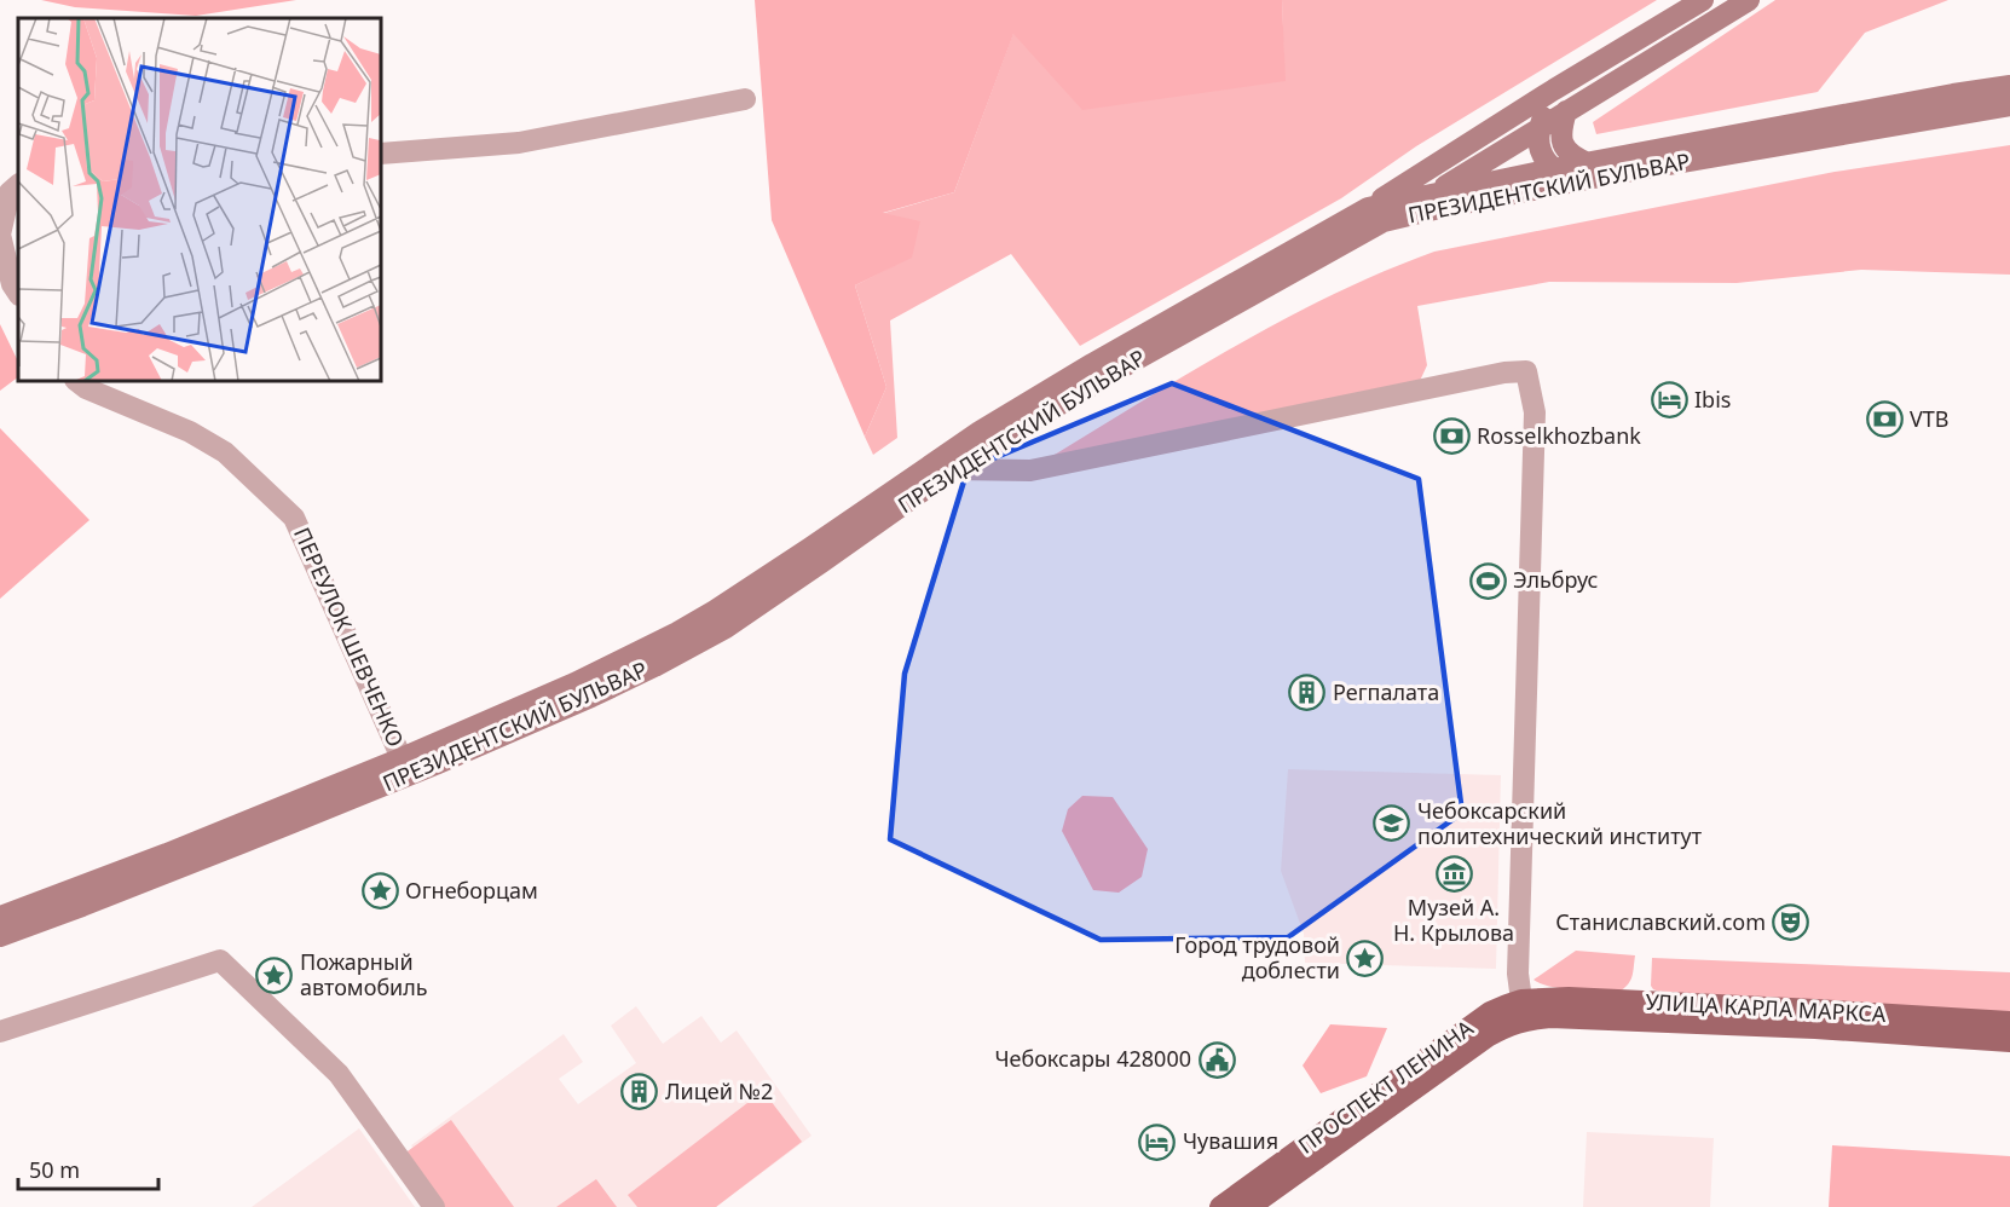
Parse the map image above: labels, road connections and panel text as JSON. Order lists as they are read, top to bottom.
{
  "streets": {
    "main road": ["ПРЕЗИДЕНТСКИЙ БУЛЬВАР", "УЛИЦА КАРЛА МАРКСА", "ПРОСПЕКТ ЛЕНИНА"],
    "street": ["ПЕРЕУЛОК ШЕВЧЕНКО"]
  },
  "crossings": [
    ["ПРЕЗИДЕНТСКИЙ БУЛЬВАР", "ПЕРЕУЛОК ШЕВЧЕНКО"],
    ["УЛИЦА КАРЛА МАРКСА", "ПРОСПЕКТ ЛЕНИНА"]
  ],
  "places": {
    "hotel": ["Ibis", "Чувашия"],
    "bank": ["VTB", "Rosselkhozbank"],
    "sports": ["Эльбрус"],
    "building": ["Регпалата", "Лицей №2"],
    "school or university": ["Чебоксарский политехнический институт"],
    "museum": ["Музей А. Н. Крылова"],
    "place": ["Огнеборцам", "Город трудовой доблести", "Пожарный автомобиль"],
    "theatre": ["Станиславский.com"],
    "public building": ["Чебоксары 428000"]
  },
  "scale_bar": "50 m"
}
